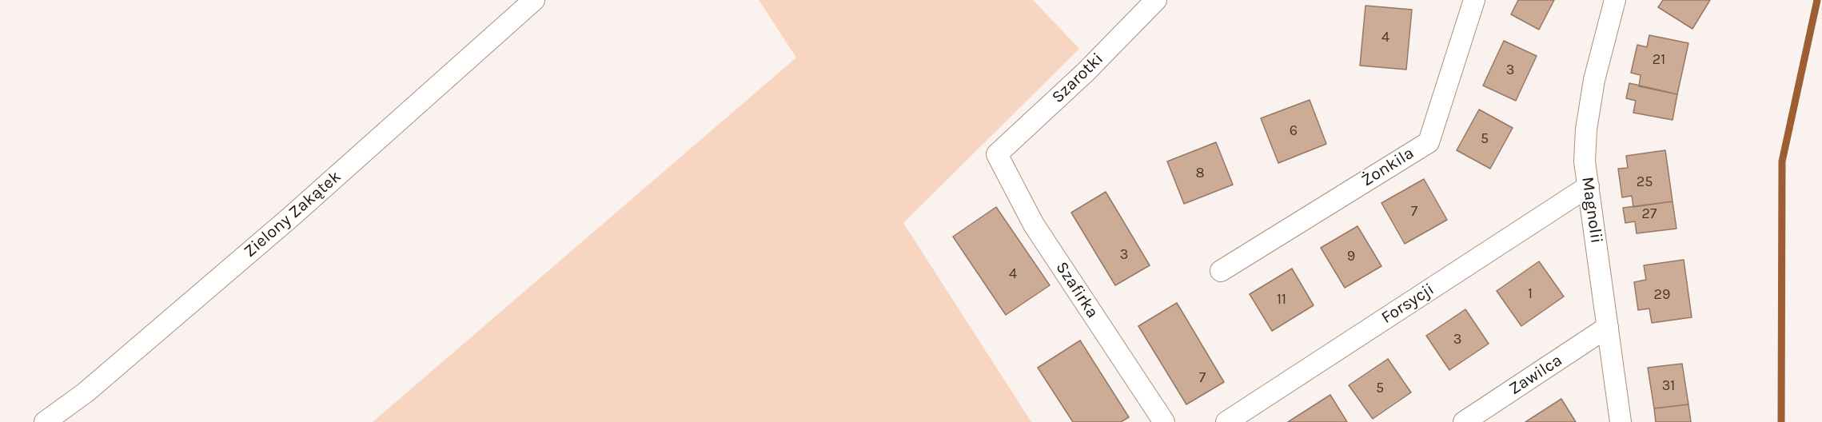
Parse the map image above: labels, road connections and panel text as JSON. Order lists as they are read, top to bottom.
{
  "streets": {
    "street": [
      "Szarotki",
      "Żonkila",
      "Magnolii",
      "Zielony Zakątek",
      "Szafirka",
      "Forsycji",
      "Zawilca"
    ]
  },
  "crossings": [
    ["Szarotki", "Szafirka"],
    ["Magnolii", "Forsycji"],
    ["Magnolii", "Zawilca"]
  ],
  "house_numbers": [
    "4",
    "21",
    "3",
    "6",
    "5",
    "8",
    "25",
    "7",
    "27",
    "3",
    "9",
    "4",
    "1",
    "29",
    "11",
    "3",
    "7",
    "31",
    "5"
  ]
}
